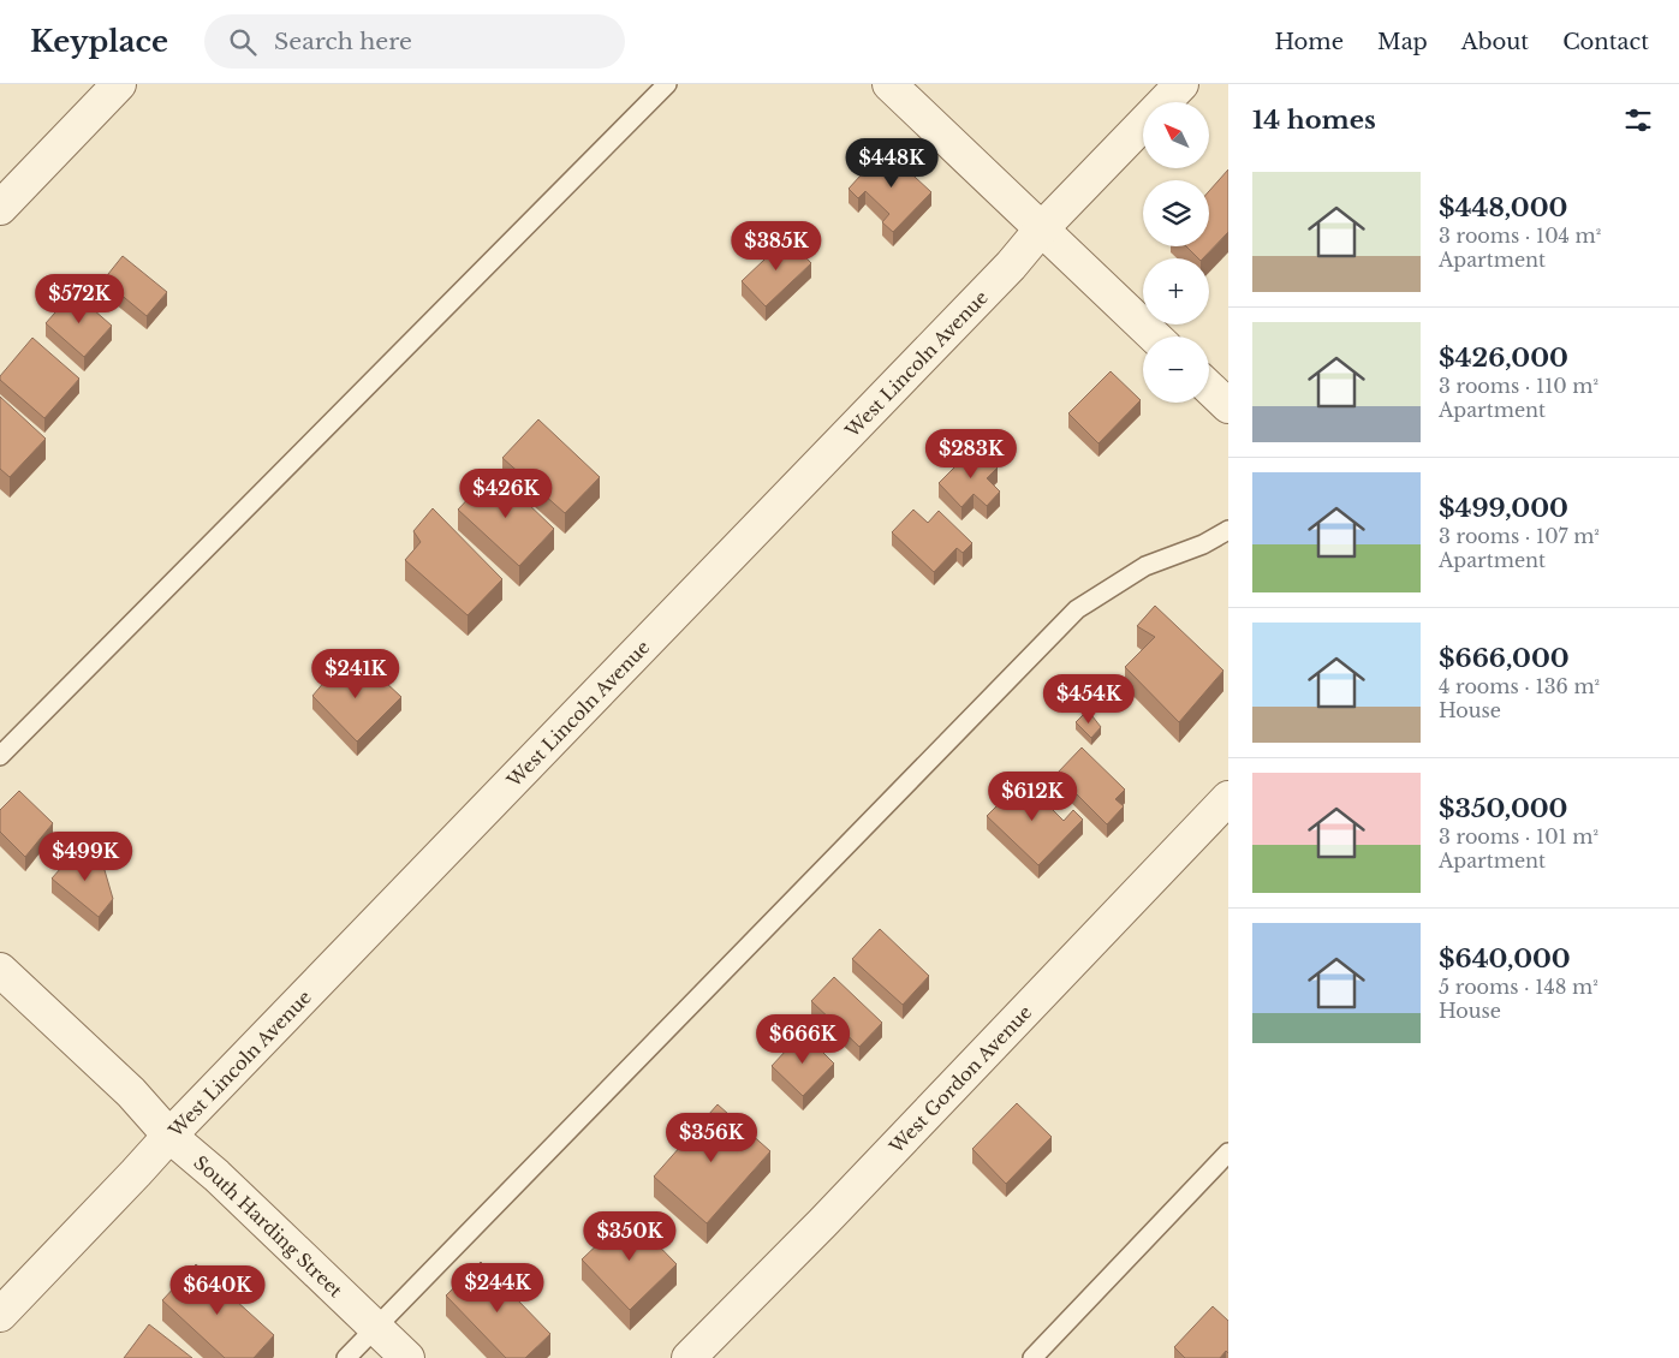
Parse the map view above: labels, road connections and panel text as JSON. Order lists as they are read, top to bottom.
{
  "streets": {
    "street": ["West Lincoln Avenue", "West Gordon Avenue", "South Harding Street"]
  },
  "crossings": [
    ["West Lincoln Avenue", "South Harding Street"]
  ],
  "north": "top left",
  "page": {
    "header": "Keyplace",
    "search": "Search here",
    "nav": [
      "Home",
      "Map",
      "About",
      "Contact"
    ],
    "heading": "14 homes",
    "map_buttons": ["+", "−"],
    "price": [
      "$448K",
      "$385K",
      "$572K",
      "$283K",
      "$426K",
      "$241K",
      "$454K",
      "$612K",
      "$499K",
      "$666K",
      "$356K",
      "$350K",
      "$244K",
      "$640K"
    ],
    "list": [
      {
        "name": "$448,000",
        "note": "3 rooms · 104 m² · Apartment"
      },
      {
        "name": "$426,000",
        "note": "3 rooms · 110 m² · Apartment"
      },
      {
        "name": "$499,000",
        "note": "3 rooms · 107 m² · Apartment"
      },
      {
        "name": "$666,000",
        "note": "4 rooms · 136 m² · House"
      },
      {
        "name": "$350,000",
        "note": "3 rooms · 101 m² · Apartment"
      },
      {
        "name": "$640,000",
        "note": "5 rooms · 148 m² · House"
      }
    ]
  }
}
